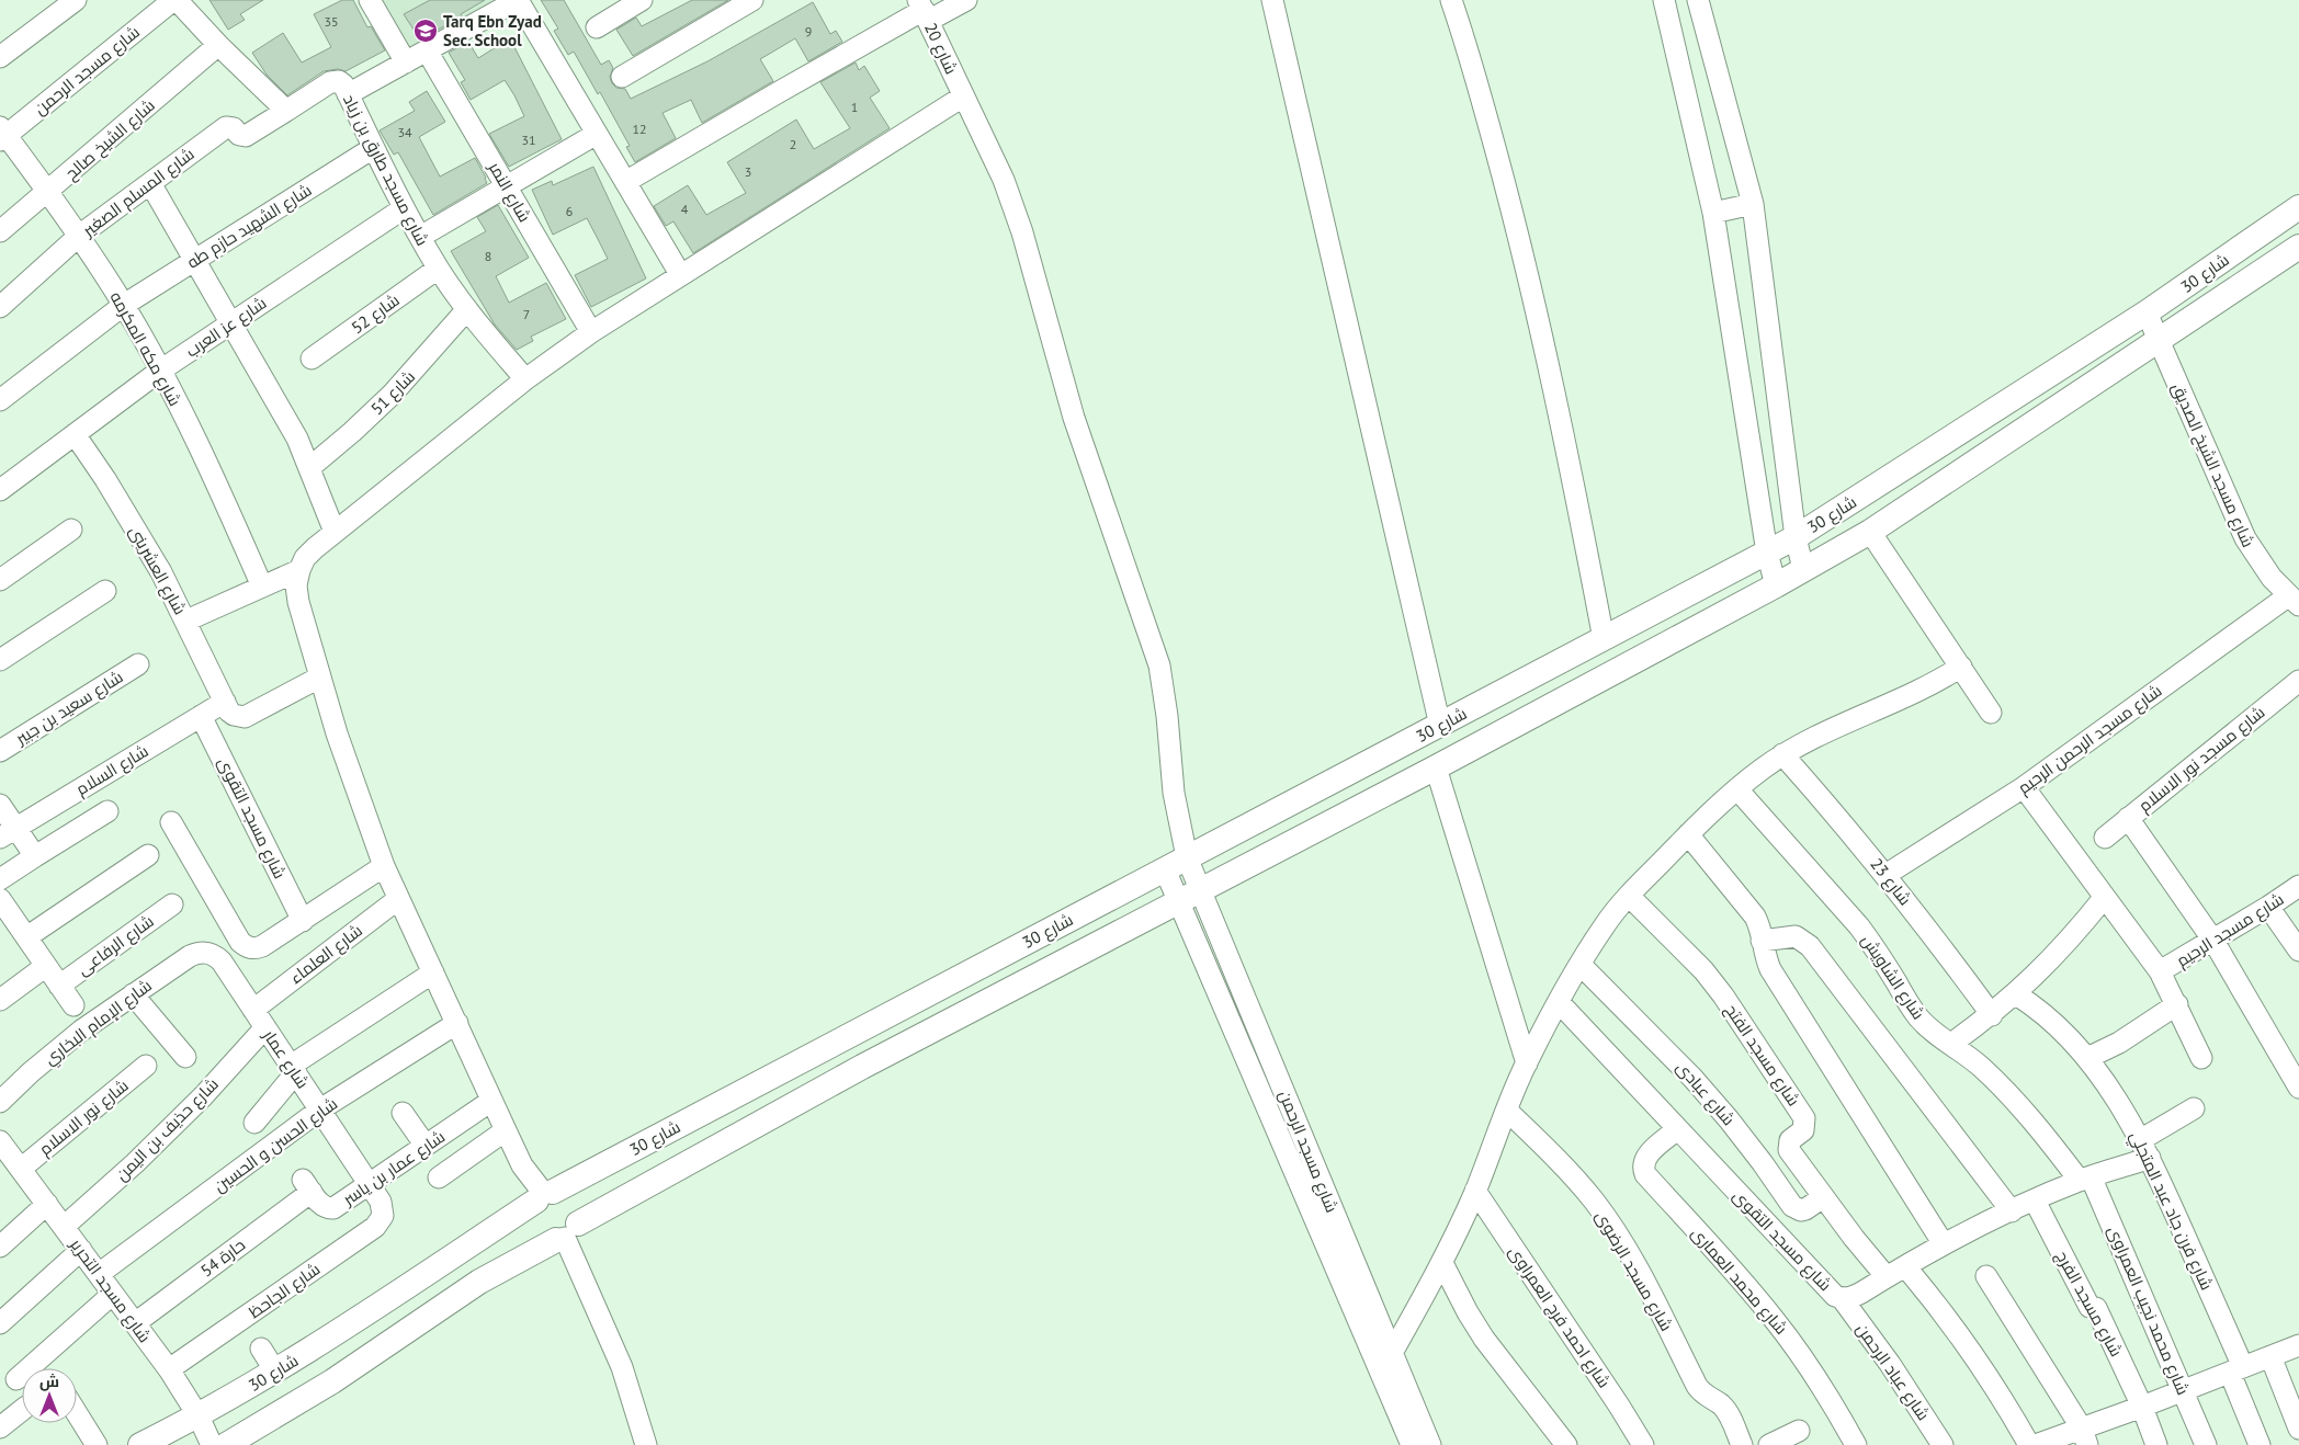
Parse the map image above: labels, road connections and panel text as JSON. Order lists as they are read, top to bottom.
{
  "streets": {
    "street": [
      "شارع 20",
      "شارع مسجد الرحمن",
      "شارع الشيخ صالح",
      "شارع مسجد طارق بن زياد",
      "شارع المسلم الصغير",
      "شارع النمر",
      "شارع الشهيد حازم طه",
      "شارع 30",
      "شارع 52",
      "شارع عز العرب",
      "شارع مكه المكرمه",
      "شارع 51",
      "شارع مسجد الشيخ الصديق",
      "شارع العشرينى",
      "شارع سعيد بن جبير",
      "شارع مسجد الرحمن الرحيم",
      "شارع مسجد نور الاسلام",
      "شارع السلام",
      "شارع مسجد التقوى",
      "شارع 23",
      "شارع مسجد الرحيم",
      "شارع الرفاعى",
      "شارع العلماء",
      "شارع الشاويش",
      "شارع الإمام البخاري",
      "شارع مسجد الفتح",
      "شارع عمار",
      "شارع عبادى",
      "شارع نور الاسلام",
      "شارع حذيف بن اليمن",
      "شارع الحسن و الحسين",
      "شارع عمار بن ياسر",
      "شارع فرن جاد عبد المتجلي",
      "حارة 54",
      "شارع مسجد الرضوى",
      "شارع محمد العمارى",
      "شارع مسجد التحرير",
      "شارع الجاحظ",
      "شارع مسجد الفرج",
      "شارع محمد نجيب العمراوى",
      "شارع احمد فرج العمراوى",
      "شارع عباد الرحمن"
    ]
  },
  "crossings": [
    ["شارع 20", "شارع مسجد الرحمن"],
    ["شارع 20", "شارع 30"],
    ["شارع مسجد الرحمن", "شارع 30"],
    ["شارع مسجد الرحمن", "شارع مكه المكرمه"],
    ["شارع الشيخ صالح", "شارع مكه المكرمه"],
    ["شارع مسجد طارق بن زياد", "شارع المسلم الصغير"],
    ["شارع مسجد طارق بن زياد", "شارع الشهيد حازم طه"],
    ["شارع مسجد طارق بن زياد", "شارع 52"],
    ["شارع مسجد طارق بن زياد", "شارع عز العرب"],
    ["شارع مسجد طارق بن زياد", "شارع 51"],
    ["شارع المسلم الصغير", "شارع مكه المكرمه"],
    ["شارع الشهيد حازم طه", "شارع مكه المكرمه"],
    ["شارع 30", "شارع مسجد الشيخ الصديق"],
    ["شارع 30", "شارع مسجد التحرير"],
    ["شارع عز العرب", "شارع مكه المكرمه"],
    ["شارع عز العرب", "شارع العشرينى"],
    ["شارع مسجد الشيخ الصديق", "شارع مسجد الرحمن الرحيم"],
    ["شارع العشرينى", "شارع السلام"],
    ["شارع مسجد الرحمن الرحيم", "شارع 23"],
    ["شارع السلام", "شارع مسجد التقوى"],
    ["شارع مسجد التقوى", "شارع الشاويش"],
    ["شارع مسجد التقوى", "شارع مسجد الفتح"],
    ["شارع مسجد التقوى", "شارع فرن جاد عبد المتجلي"],
    ["شارع مسجد التقوى", "شارع محمد العمارى"],
    ["شارع مسجد التقوى", "شارع مسجد الفرج"],
    ["شارع مسجد التقوى", "شارع محمد نجيب العمراوى"],
    ["شارع مسجد التقوى", "شارع عباد الرحمن"],
    ["شارع العلماء", "شارع عمار"],
    ["شارع الشاويش", "شارع محمد نجيب العمراوى"],
    ["شارع الإمام البخاري", "شارع عمار"],
    ["شارع مسجد الفتح", "شارع عبادى"],
    ["شارع عمار", "شارع حذيف بن اليمن"],
    ["شارع عمار", "شارع الحسن و الحسين"],
    ["شارع عمار", "شارع عمار بن ياسر"],
    ["شارع عمار", "شارع الجاحظ"],
    ["شارع نور الاسلام", "شارع مسجد التحرير"],
    ["شارع حذيف بن اليمن", "شارع مسجد التحرير"],
    ["شارع الحسن و الحسين", "شارع مسجد التحرير"],
    ["شارع عمار بن ياسر", "حارة 54"],
    ["حارة 54", "شارع مسجد التحرير"],
    ["شارع مسجد التحرير", "شارع الجاحظ"]
  ],
  "places": {
    "school or university": ["Tarq Ebn Zyad Sec. School"]
  },
  "house_numbers": [
    "35",
    "9",
    "1",
    "12",
    "34",
    "31",
    "2",
    "3",
    "4",
    "6",
    "8",
    "7"
  ],
  "north": "top"
}
